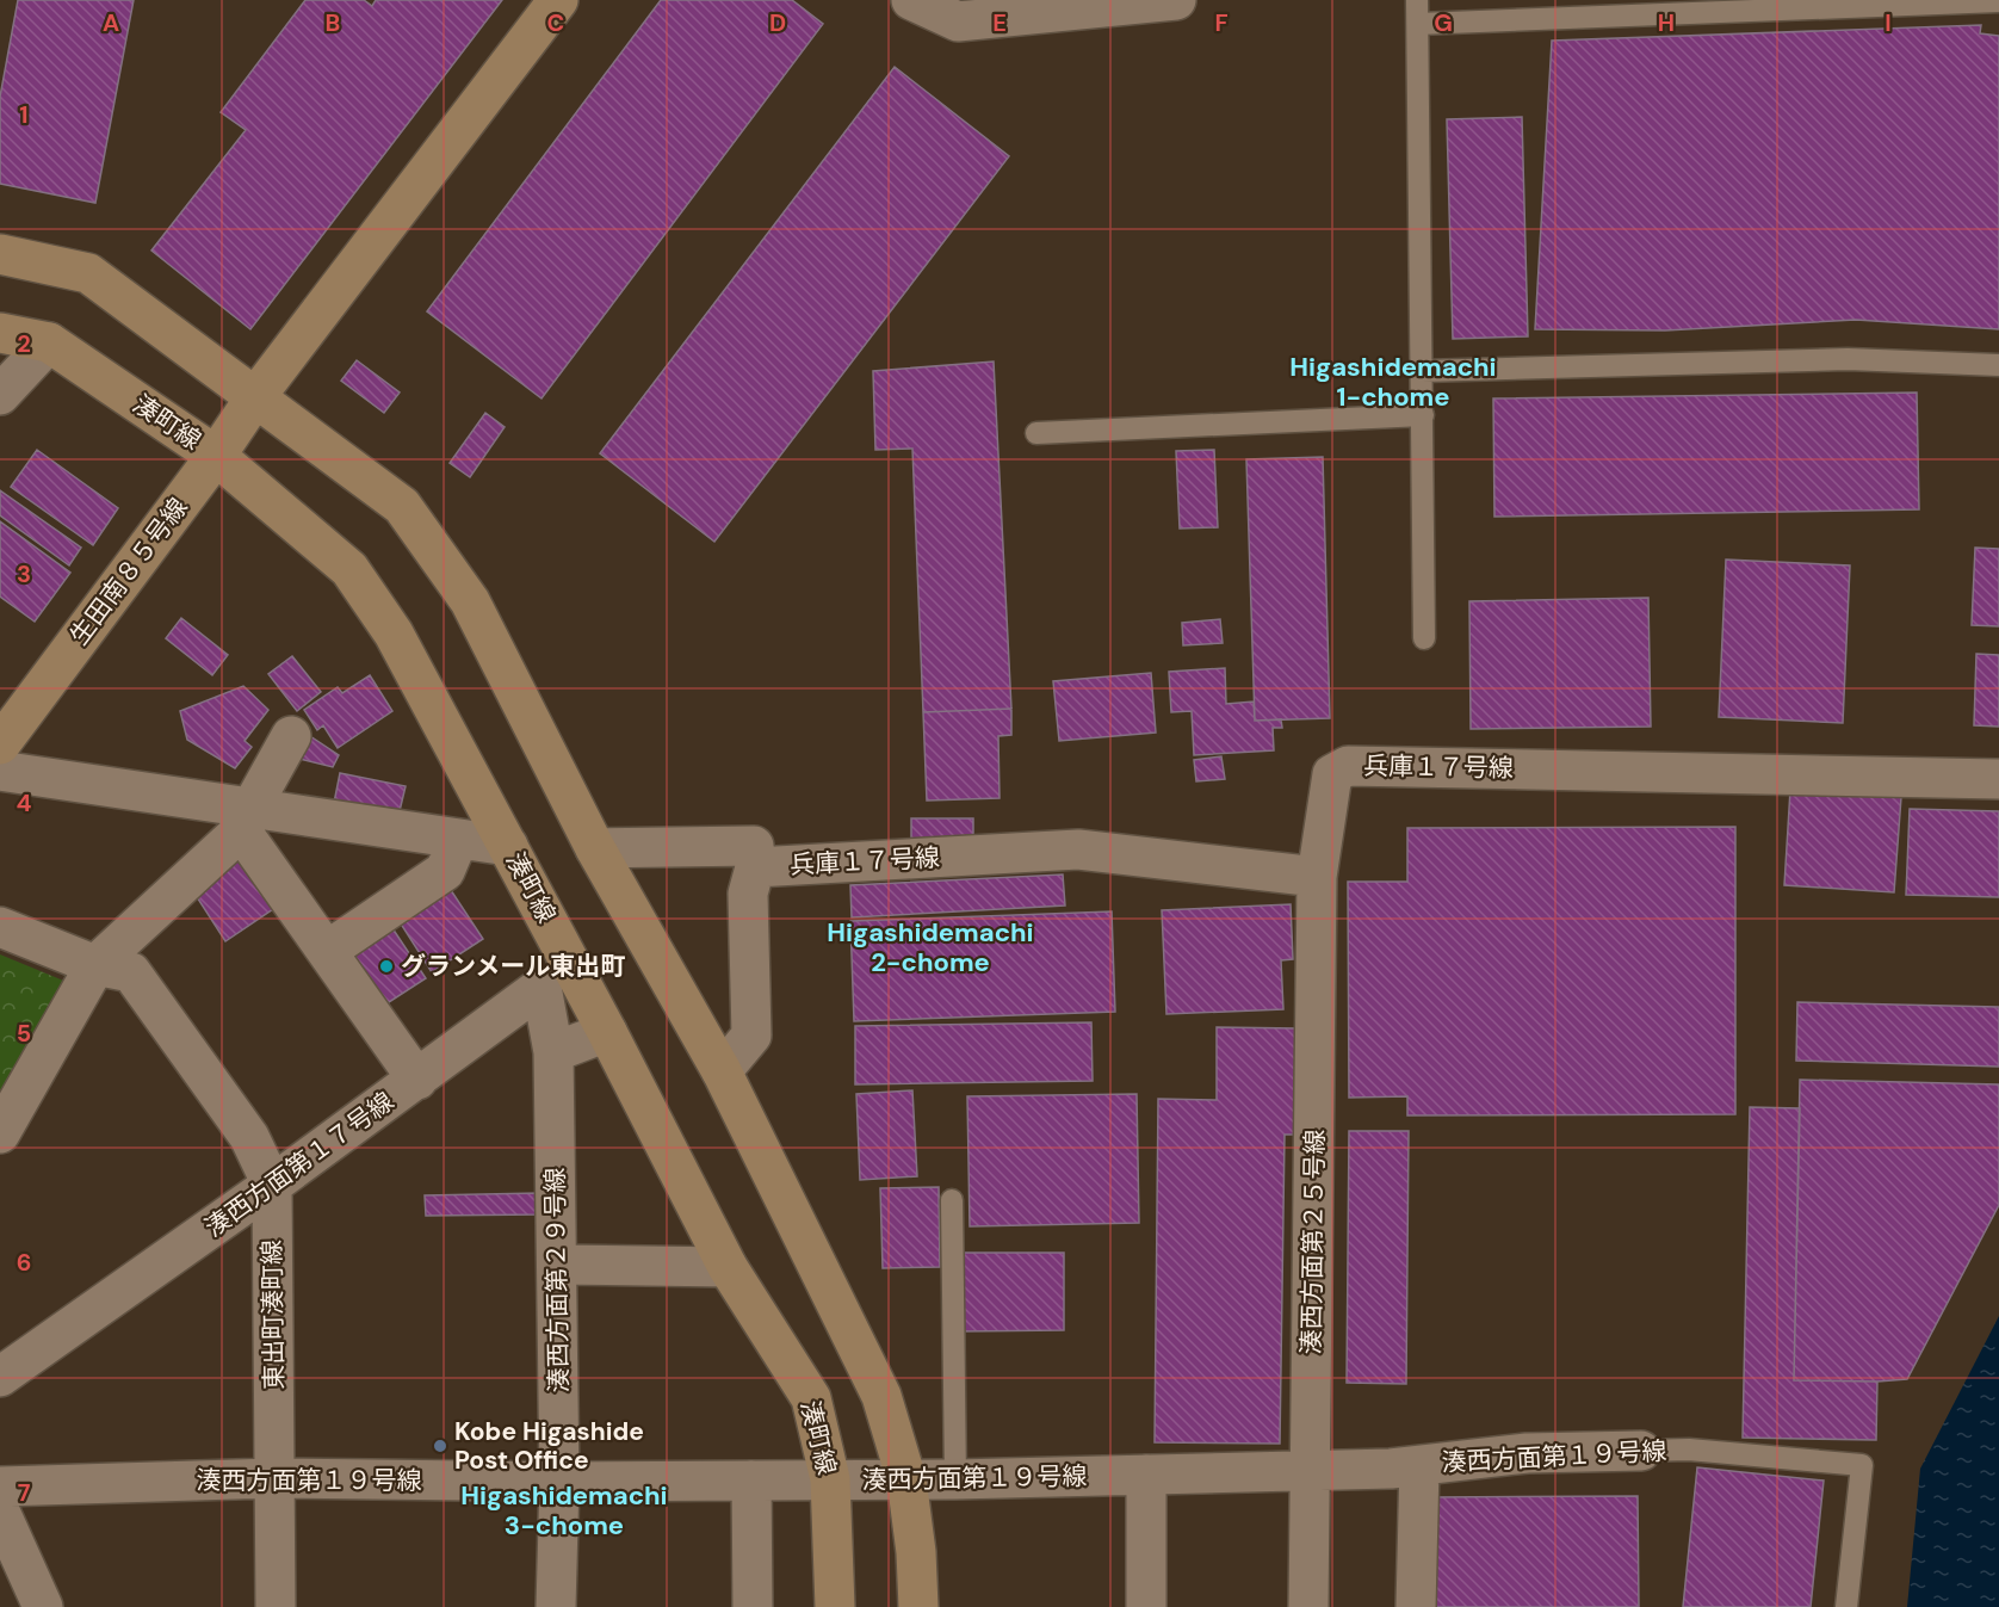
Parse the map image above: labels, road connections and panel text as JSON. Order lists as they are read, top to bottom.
{
  "streets": {
    "street": [
      "湊町線",
      "生田南８５号線",
      "兵庫１７号線",
      "湊西方面第１７号線",
      "湊西方面第２５号線",
      "湊西方面第２９号線",
      "東出町湊町線",
      "湊西方面第１９号線"
    ]
  },
  "crossings": [
    ["湊町線", "生田南８５号線"],
    ["湊町線", "湊西方面第１９号線"],
    ["兵庫１７号線", "湊西方面第２５号線"],
    ["湊西方面第１７号線", "湊西方面第２９号線"],
    ["湊西方面第１７号線", "東出町湊町線"],
    ["湊西方面第２５号線", "湊西方面第１９号線"],
    ["湊西方面第２９号線", "湊西方面第１９号線"],
    ["東出町湊町線", "湊西方面第１９号線"]
  ],
  "districts": ["Higashidemachi 1-chome", "Higashidemachi 2-chome", "Higashidemachi 3-chome"],
  "places": ["グランメール東出町", "Kobe Higashide Post Office"],
  "grid": {
    "columns": [
      "A",
      "B",
      "C",
      "D",
      "E",
      "F",
      "G",
      "H",
      "I"
    ],
    "rows": [
      "1",
      "2",
      "3",
      "4",
      "5",
      "6",
      "7"
    ]
  }
}
